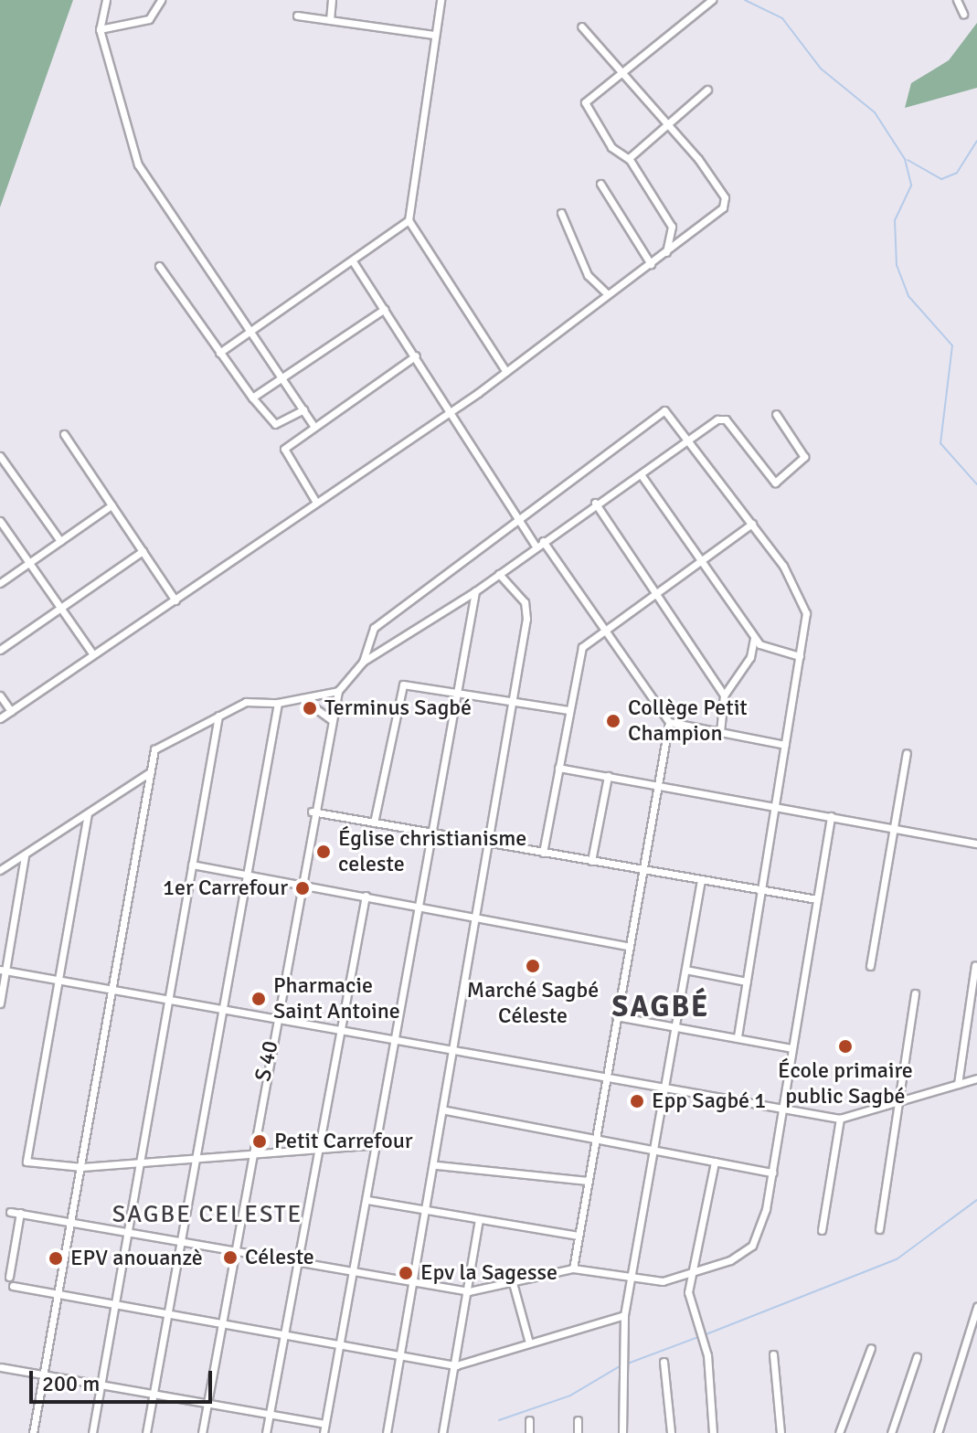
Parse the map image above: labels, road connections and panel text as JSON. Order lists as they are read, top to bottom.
{
  "streets": {
    "street": ["S 40"]
  },
  "districts": ["SAGBÉ", "SAGBE CELESTE"],
  "places": [
    "Terminus Sagbé",
    "Collège Petit Champion",
    "Église christianisme celeste",
    "1er Carrefour",
    "Marché Sagbé Céleste",
    "Pharmacie Saint Antoine",
    "École primaire public Sagbé",
    "Epp Sagbé 1",
    "Petit Carrefour",
    "Céleste",
    "EPV anouanzè",
    "Epv la Sagesse"
  ],
  "scale_bar": "200 m"
}
